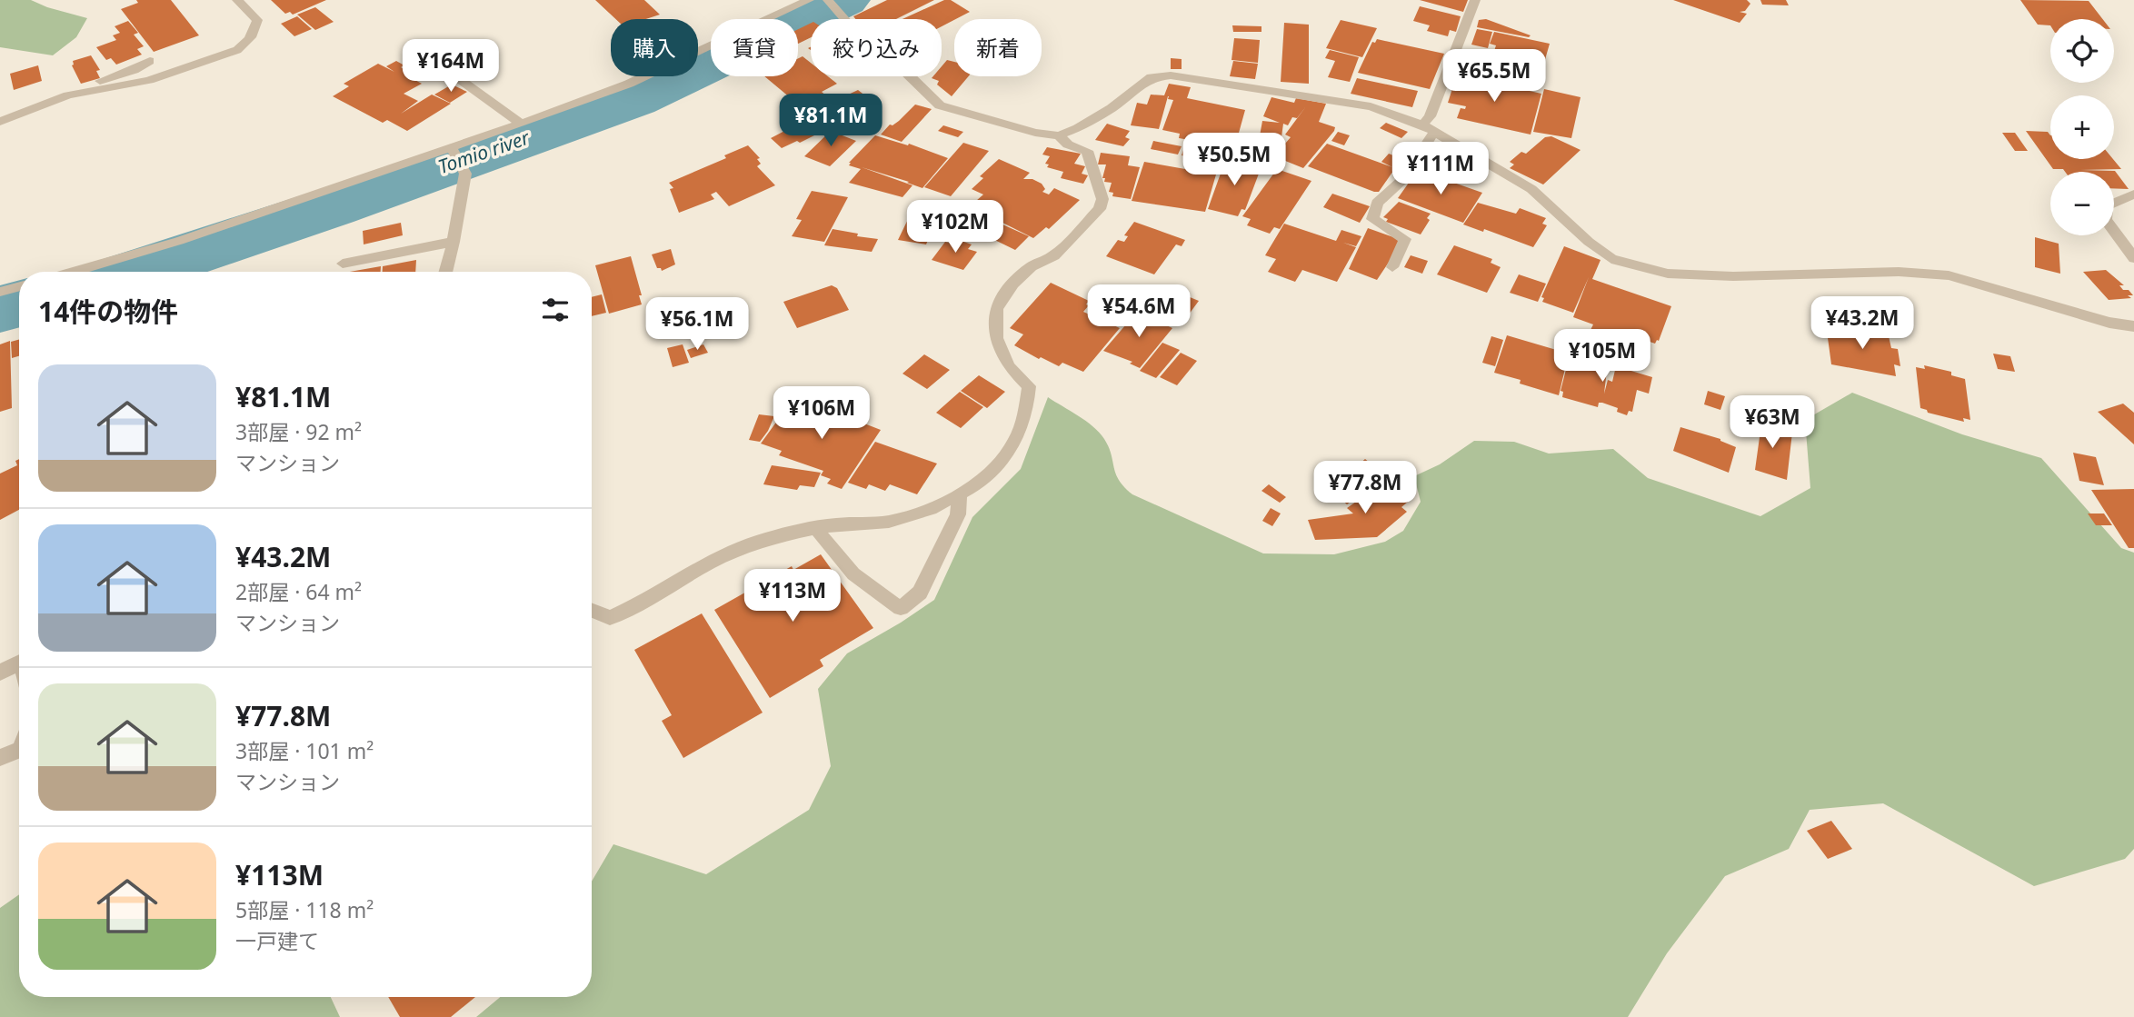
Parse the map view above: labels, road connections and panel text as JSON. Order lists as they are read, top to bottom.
{
  "water": ["Tomio river"],
  "page": {
    "map_buttons": ["+", "−"],
    "chip": [
      "購入",
      "賃貸",
      "絞り込み",
      "新着"
    ],
    "price": [
      "¥164M",
      "¥65.5M",
      "¥81.1M",
      "¥50.5M",
      "¥111M",
      "¥102M",
      "¥54.6M",
      "¥43.2M",
      "¥56.1M",
      "¥105M",
      "¥106M",
      "¥63M",
      "¥77.8M",
      "¥113M"
    ],
    "heading": "14件の物件",
    "list": [
      {
        "name": "¥81.1M",
        "note": "3部屋 · 92 m² · マンション"
      },
      {
        "name": "¥43.2M",
        "note": "2部屋 · 64 m² · マンション"
      },
      {
        "name": "¥77.8M",
        "note": "3部屋 · 101 m² · マンション"
      },
      {
        "name": "¥113M",
        "note": "5部屋 · 118 m² · 一戸建て"
      }
    ]
  }
}
